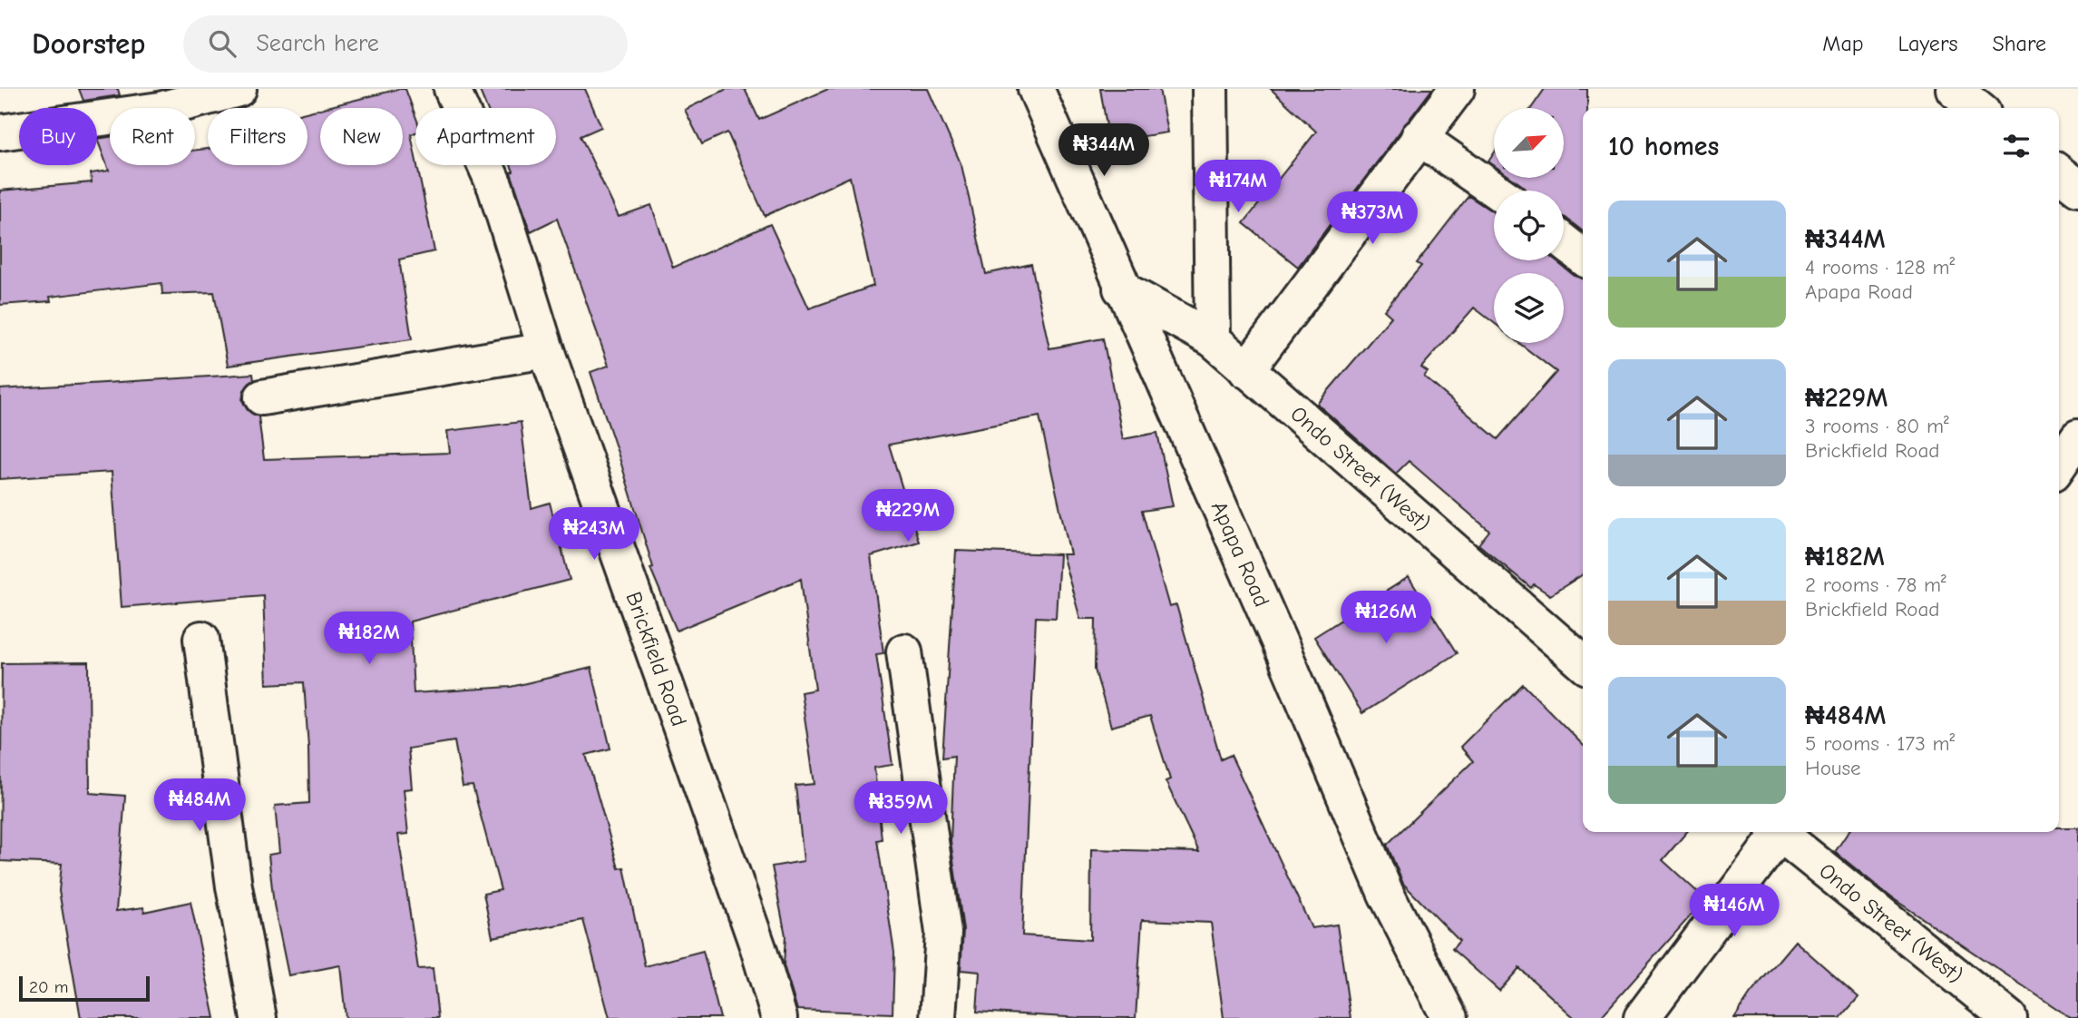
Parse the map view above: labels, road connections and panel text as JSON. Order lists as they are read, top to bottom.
{
  "streets": {
    "street": ["Ondo Street (West)", "Apapa Road", "Brickfield Road"]
  },
  "crossings": [
    ["Ondo Street (West)", "Apapa Road"]
  ],
  "scale_bar": "20 m",
  "north": "top right",
  "page": {
    "header": "Doorstep",
    "search": "Search here",
    "nav": ["Map", "Layers", "Share"],
    "chip": [
      "Buy",
      "Rent",
      "Filters",
      "New",
      "Apartment"
    ],
    "heading": "10 homes",
    "price": [
      "₦344M",
      "₦174M",
      "₦373M",
      "₦229M",
      "₦243M",
      "₦126M",
      "₦182M",
      "₦484M",
      "₦359M",
      "₦146M"
    ],
    "list": [
      {
        "name": "₦344M",
        "note": "4 rooms · 128 m² · Apapa Road"
      },
      {
        "name": "₦229M",
        "note": "3 rooms · 80 m² · Brickfield Road"
      },
      {
        "name": "₦182M",
        "note": "2 rooms · 78 m² · Brickfield Road"
      },
      {
        "name": "₦484M",
        "note": "5 rooms · 173 m² · House"
      }
    ],
    "scale": "20 m"
  }
}
